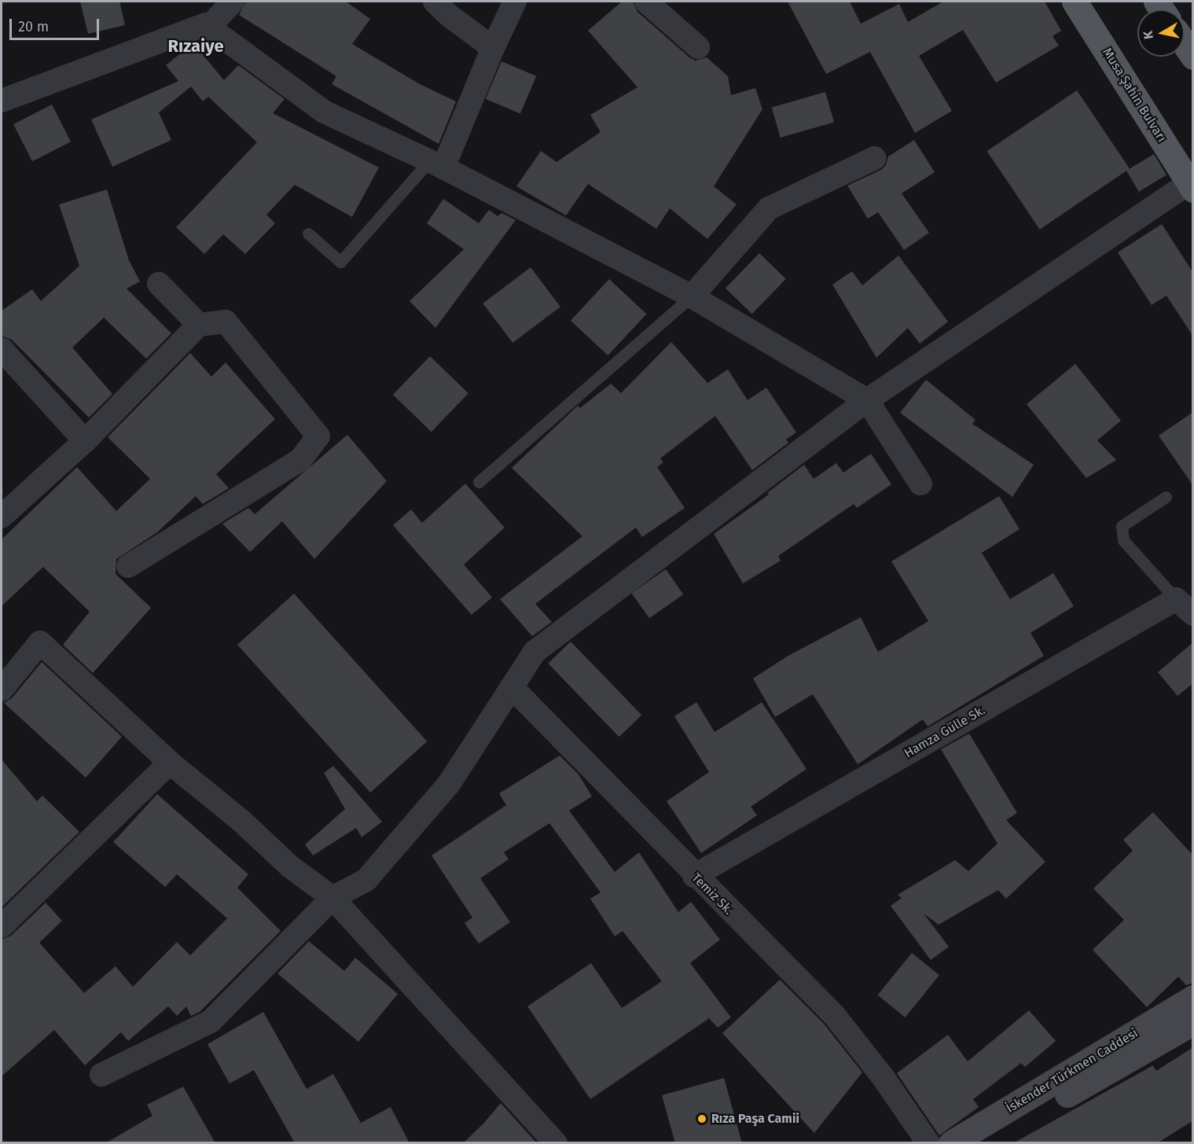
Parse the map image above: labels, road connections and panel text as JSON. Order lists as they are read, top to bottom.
{
  "streets": {
    "main road": ["Musa Şahin Bulvarı", "İskender Türkmen Caddesi"],
    "street": ["Hamza Gülle Sk.", "Temiz Sk."]
  },
  "crossings": [
    ["Hamza Gülle Sk.", "Temiz Sk."]
  ],
  "districts": ["Rızaiye"],
  "places": ["Rıza Paşa Camii"],
  "scale_bar": "20 m",
  "north": "left"
}
